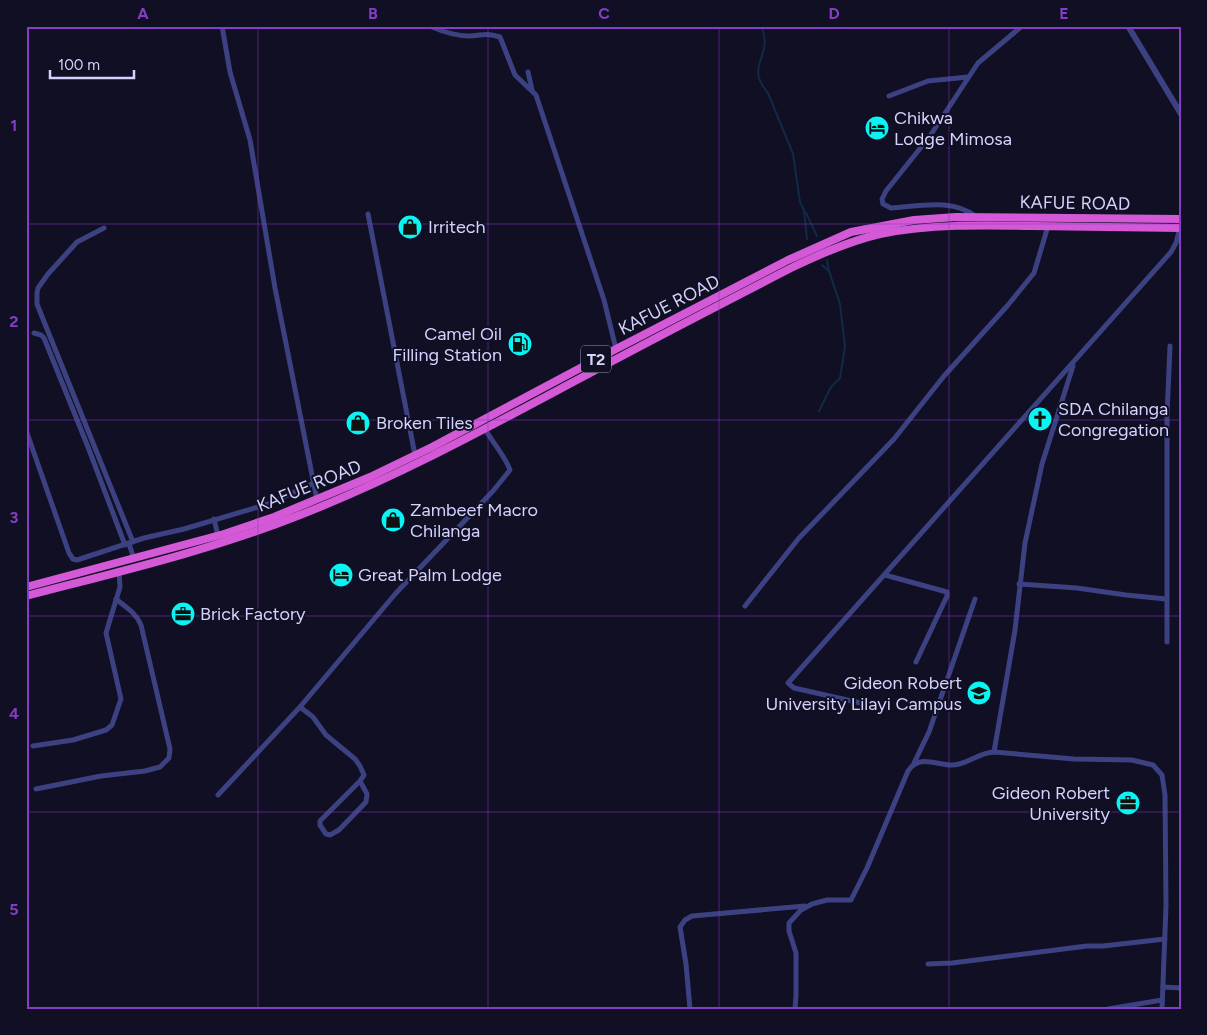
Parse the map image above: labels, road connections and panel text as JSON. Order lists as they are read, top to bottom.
{
  "streets": {
    "highway": ["KAFUE ROAD", "T2"]
  },
  "places": {
    "hotel": ["Chikwa Lodge Mimosa", "Great Palm Lodge"],
    "shop": ["Irritech", "Broken Tiles", "Zambeef Macro Chilanga"],
    "fuel station": ["Camel Oil Filling Station"],
    "church": ["SDA Chilanga Congregation"],
    "office": ["Brick Factory", "Gideon Robert University"],
    "school or university": ["Gideon Robert University Lilayi Campus"]
  },
  "scale_bar": "100 m",
  "grid": {
    "columns": [
      "A",
      "B",
      "C",
      "D",
      "E"
    ],
    "rows": [
      "1",
      "2",
      "3",
      "4",
      "5"
    ]
  }
}
